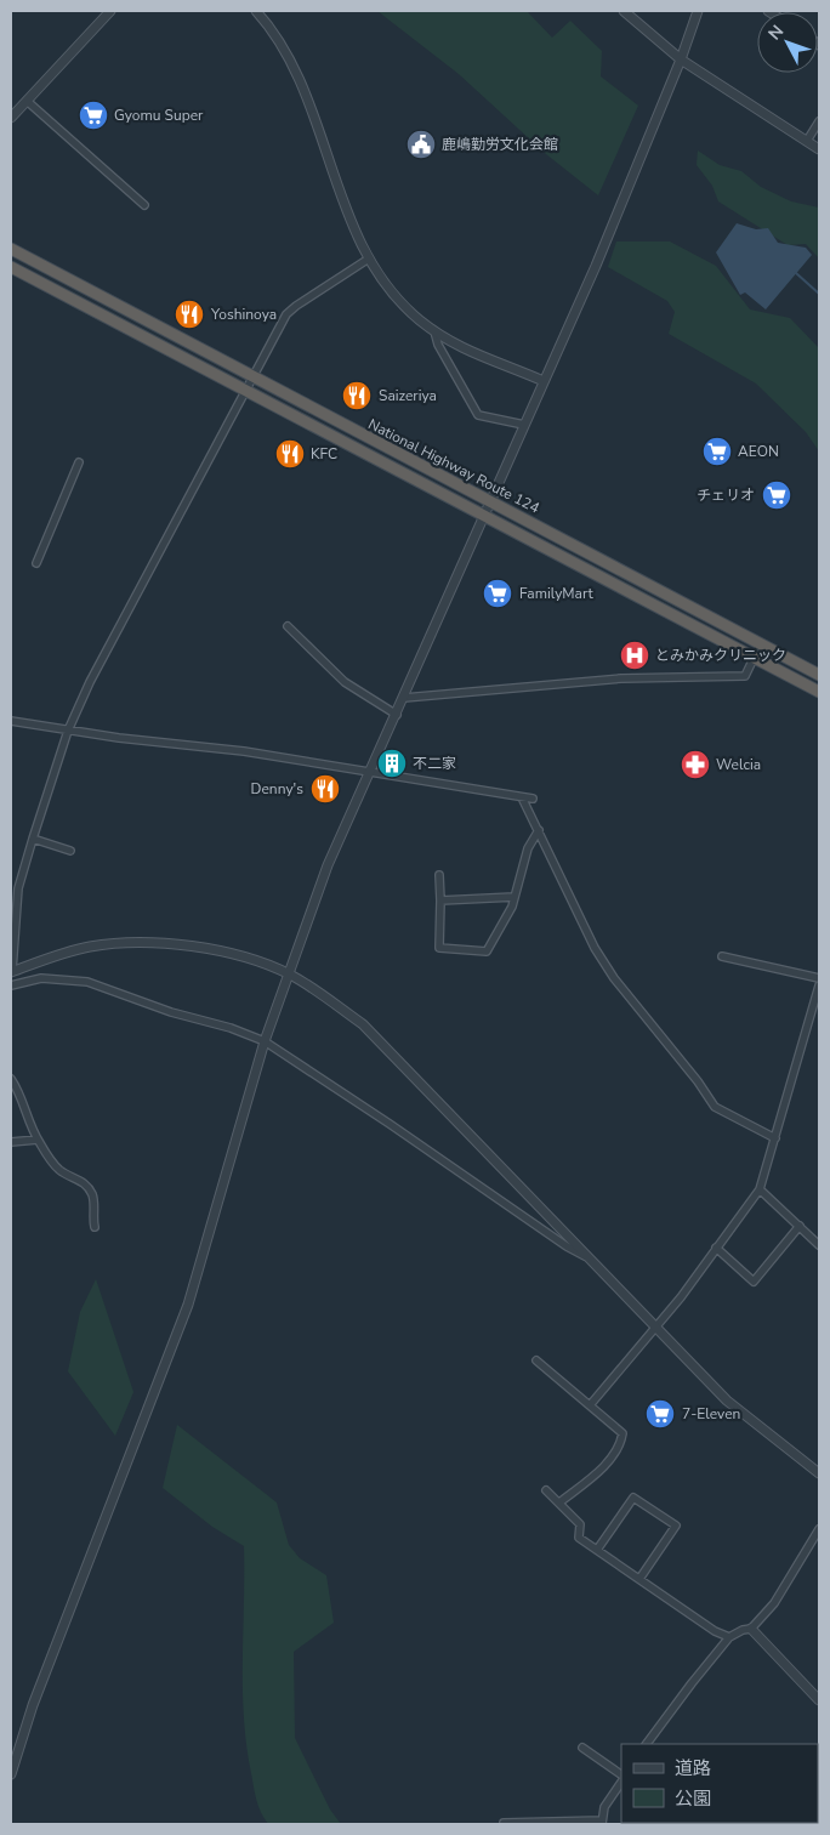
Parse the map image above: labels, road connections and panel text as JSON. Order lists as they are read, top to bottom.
{
  "streets": {
    "highway": ["National Highway Route 124"]
  },
  "places": {
    "supermarket": [
      "Gyomu Super",
      "AEON",
      "チェリオ",
      "FamilyMart",
      "7-Eleven"
    ],
    "public building": ["鹿嶋勤労文化会館"],
    "restaurant": [
      "Yoshinoya",
      "Saizeriya",
      "KFC",
      "Denny's"
    ],
    "hospital": ["とみかみクリニック"],
    "building": ["不二家"],
    "pharmacy": ["Welcia"]
  },
  "legend": ["道路", "公園"],
  "north": "top left"
}
